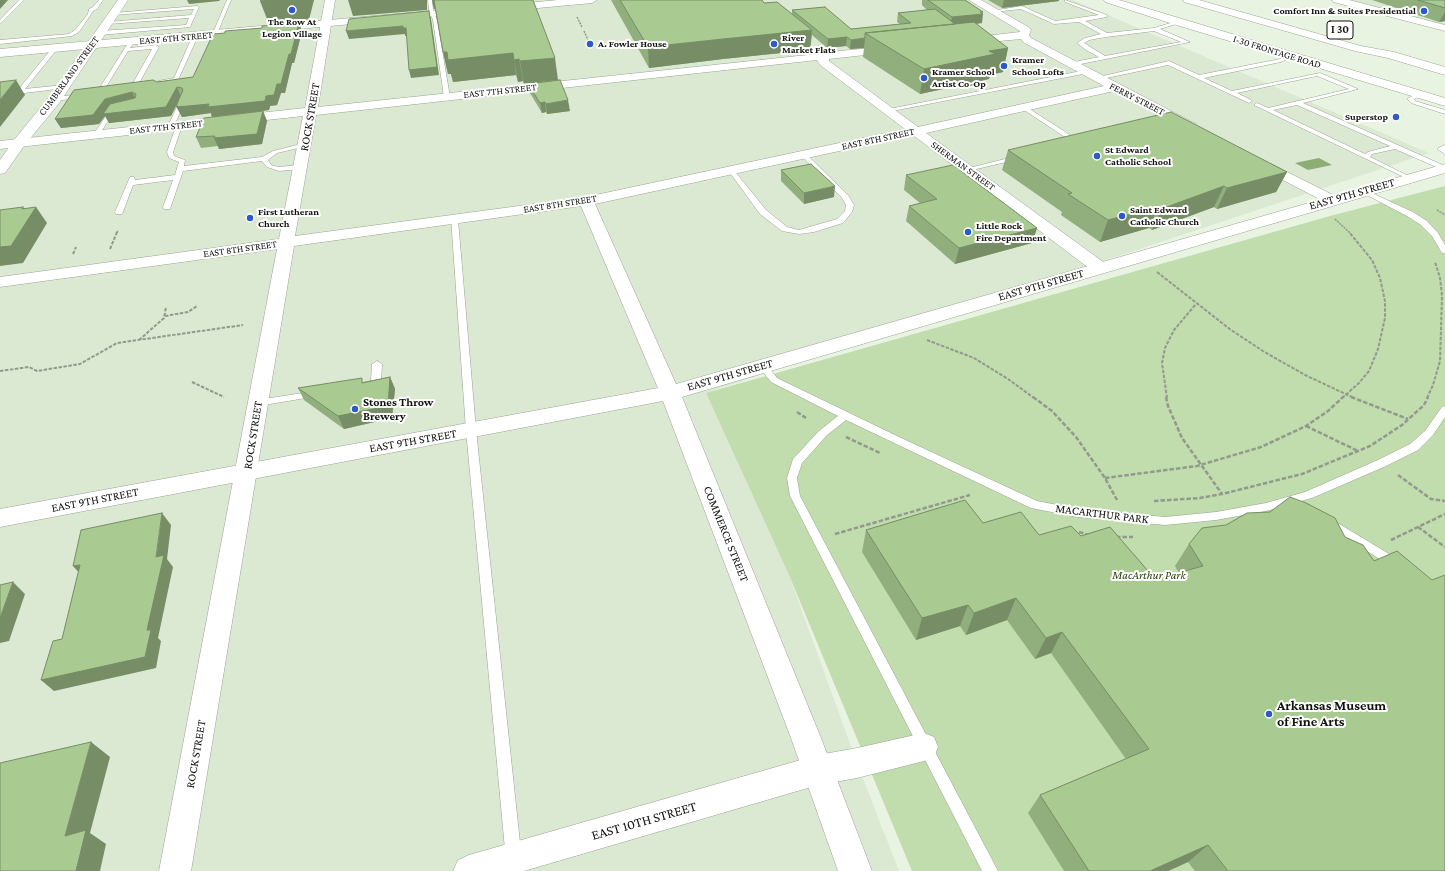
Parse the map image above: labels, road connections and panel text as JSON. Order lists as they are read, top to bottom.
{
  "streets": {
    "main road": [
      "I 30",
      "EAST 6TH STREET",
      "I-30 FRONTAGE ROAD",
      "CUMBERLAND STREET",
      "EAST 9TH STREET",
      "COMMERCE STREET"
    ],
    "street": [
      "EAST 7TH STREET",
      "FERRY STREET",
      "ROCK STREET",
      "EAST 8TH STREET",
      "SHERMAN STREET",
      "EAST 10TH STREET"
    ],
    "lane": ["MACARTHUR PARK"]
  },
  "crossings": [
    ["EAST 6TH STREET", "CUMBERLAND STREET"],
    ["EAST 6TH STREET", "ROCK STREET"],
    ["CUMBERLAND STREET", "EAST 7TH STREET"],
    ["EAST 7TH STREET", "ROCK STREET"],
    ["EAST 7TH STREET", "SHERMAN STREET"],
    ["FERRY STREET", "EAST 8TH STREET"],
    ["ROCK STREET", "EAST 8TH STREET"],
    ["ROCK STREET", "EAST 9TH STREET"],
    ["EAST 8TH STREET", "SHERMAN STREET"],
    ["EAST 8TH STREET", "COMMERCE STREET"],
    ["SHERMAN STREET", "EAST 9TH STREET"],
    ["EAST 9TH STREET", "MACARTHUR PARK"],
    ["EAST 9TH STREET", "COMMERCE STREET"],
    ["COMMERCE STREET", "EAST 10TH STREET"]
  ],
  "parks": ["MacArthur Park"],
  "places": [
    "The Row At Legion Village",
    "Comfort Inn & Suites Presidential",
    "A. Fowler House",
    "River Market Flats",
    "Kramer School Lofts",
    "Kramer School Artist Co-Op",
    "Superstop",
    "St Edward Catholic School",
    "Saint Edward Catholic Church",
    "First Lutheran Church",
    "Little Rock Fire Department",
    "Stones Throw Brewery",
    "Arkansas Museum of Fine Arts"
  ]
}
